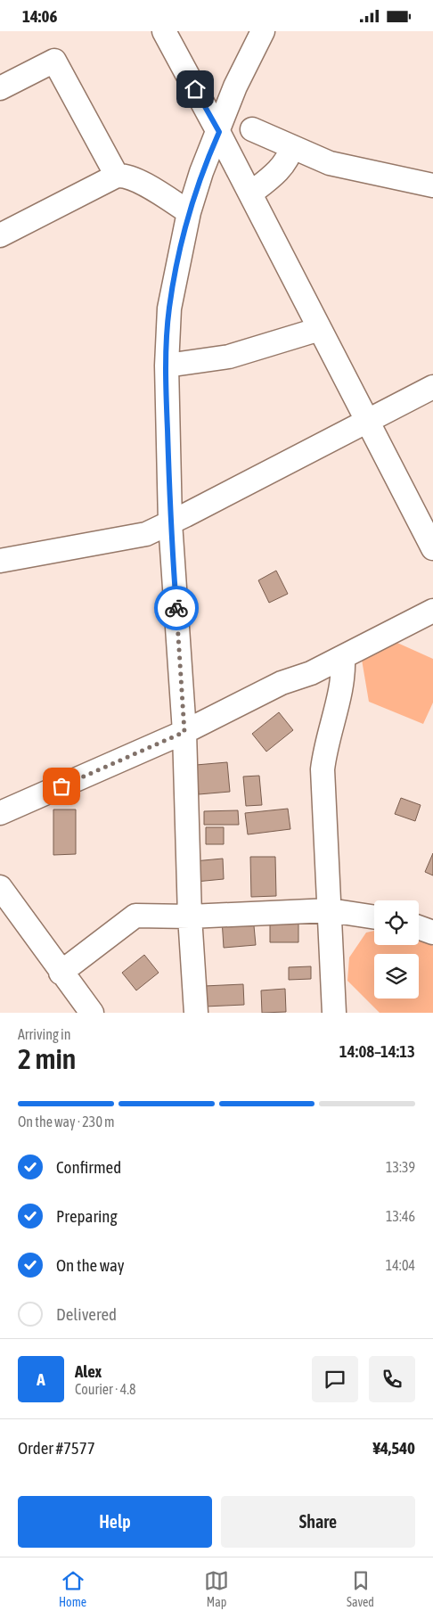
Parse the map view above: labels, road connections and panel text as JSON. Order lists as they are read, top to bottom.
{
  "page": {
    "status": "14:06",
    "heading": ["2 min", "Arriving in", "14:08–14:13"],
    "panel": [
      "Alex",
      "Courier · 4.8",
      "Order #7577",
      "¥4,540"
    ],
    "bar": "On the way · 230 m",
    "list": [
      ["Confirmed", "13:39"],
      ["Preparing", "13:46"],
      ["On the way", "14:04"],
      "Delivered"
    ],
    "round": "A",
    "buttons": ["Help", "Share"],
    "tabs": ["Home", "Map", "Saved"]
  }
}
